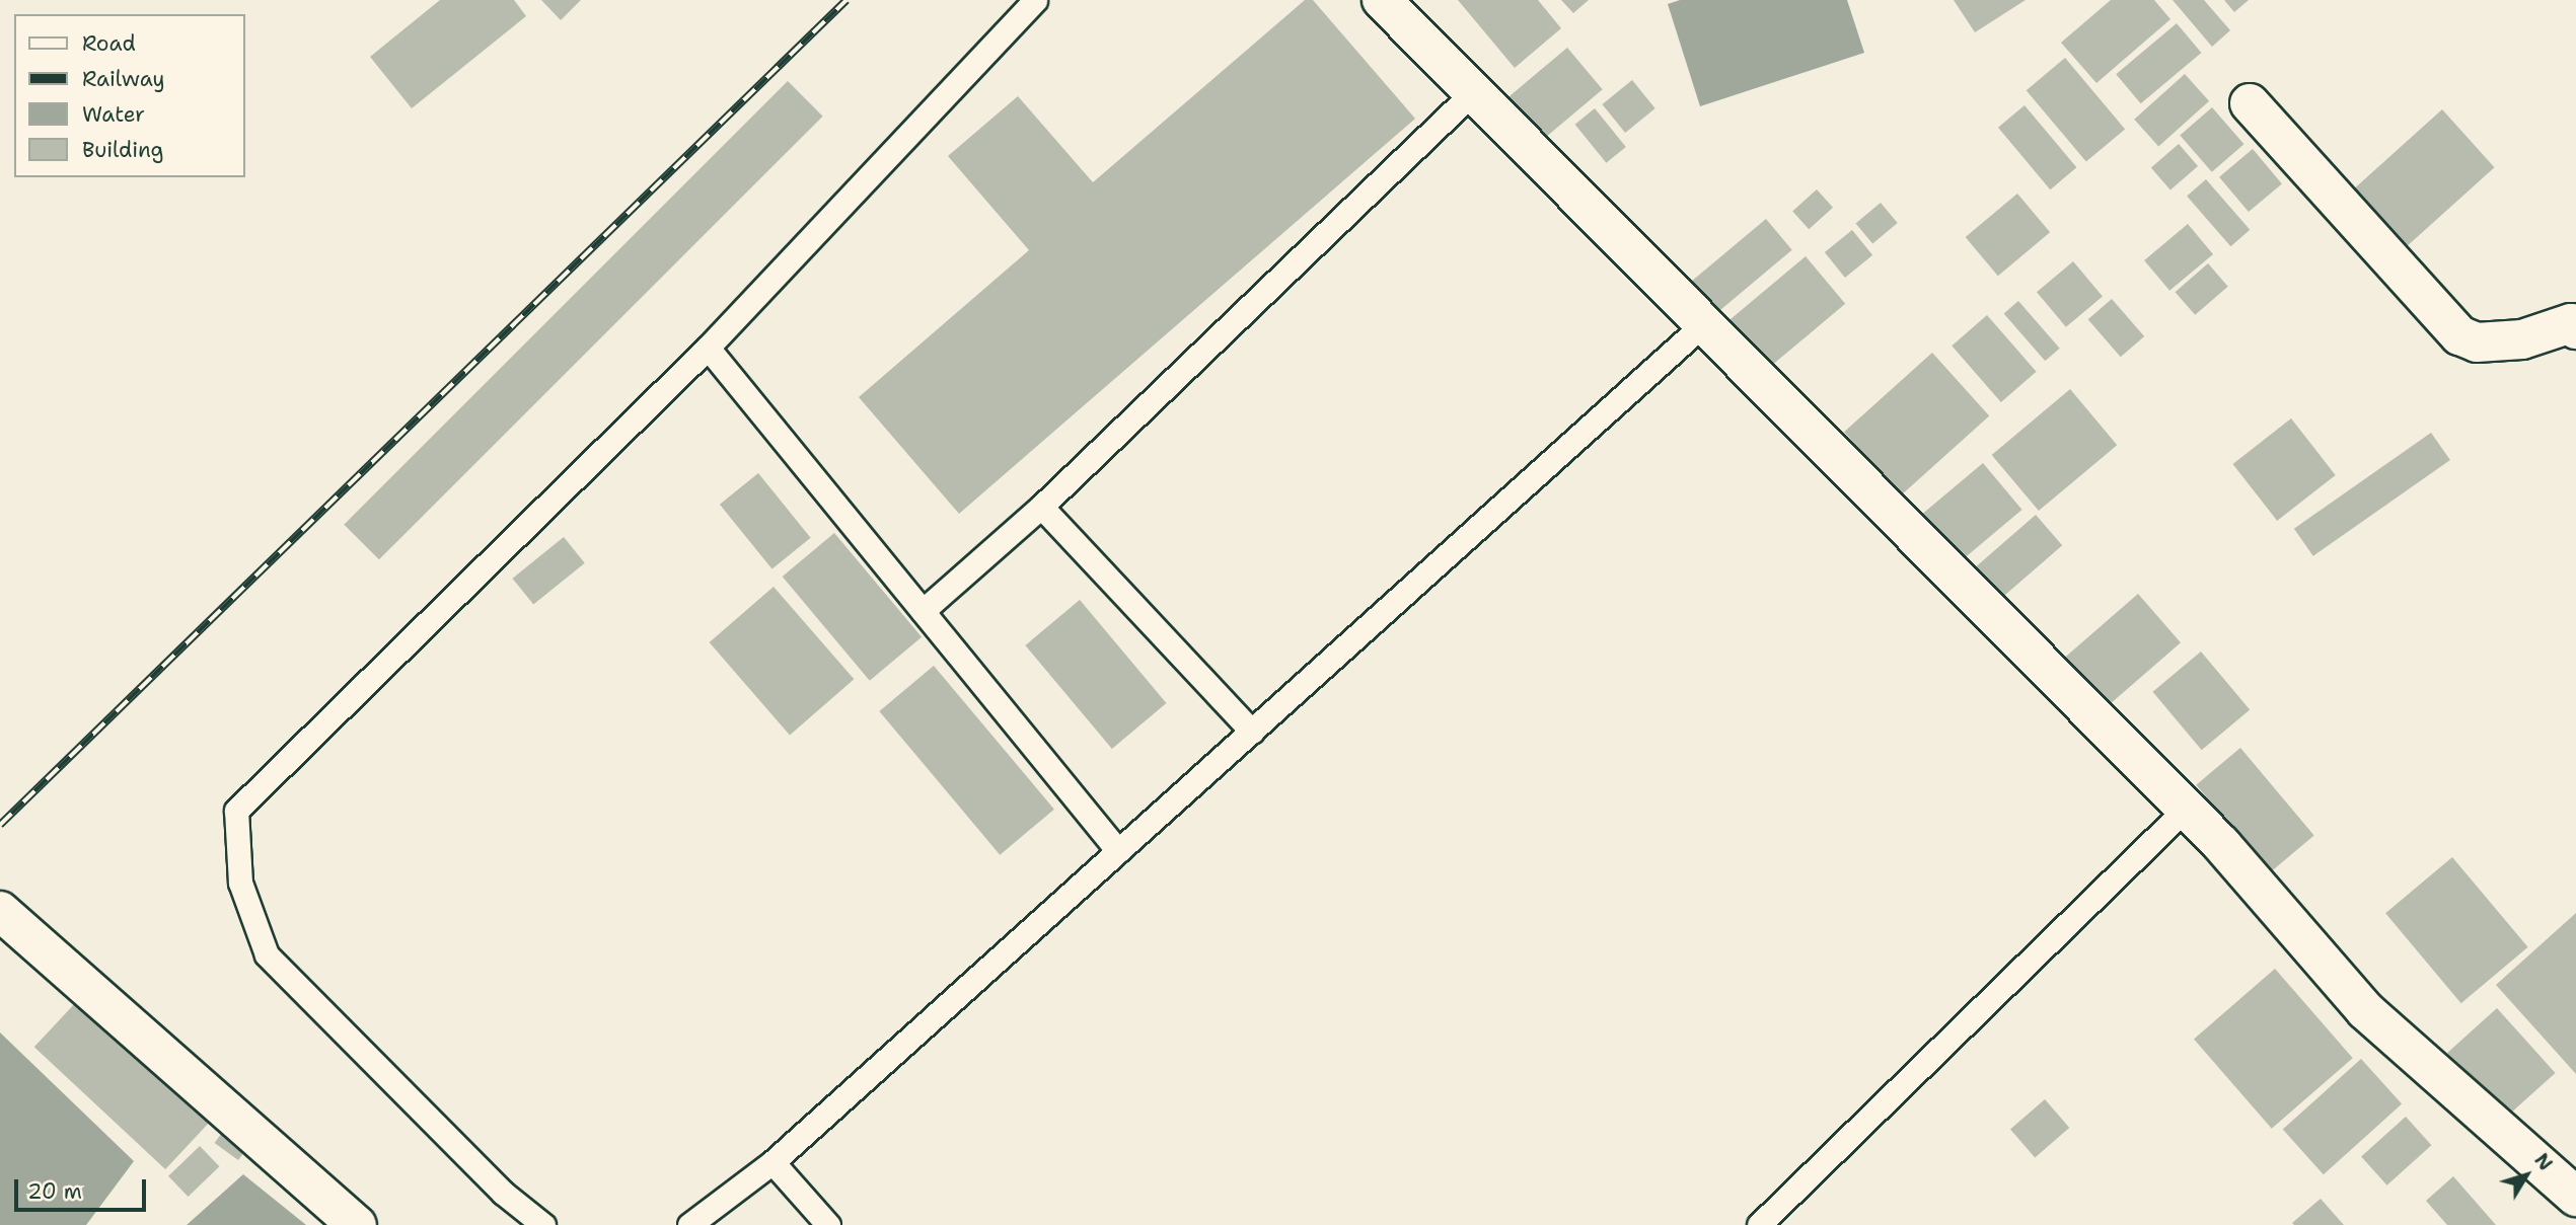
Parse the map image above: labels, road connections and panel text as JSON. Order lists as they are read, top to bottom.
{
  "legend": [
    "Road",
    "Railway",
    "Water",
    "Building"
  ],
  "scale_bar": "20 m",
  "north": "top right"
}
